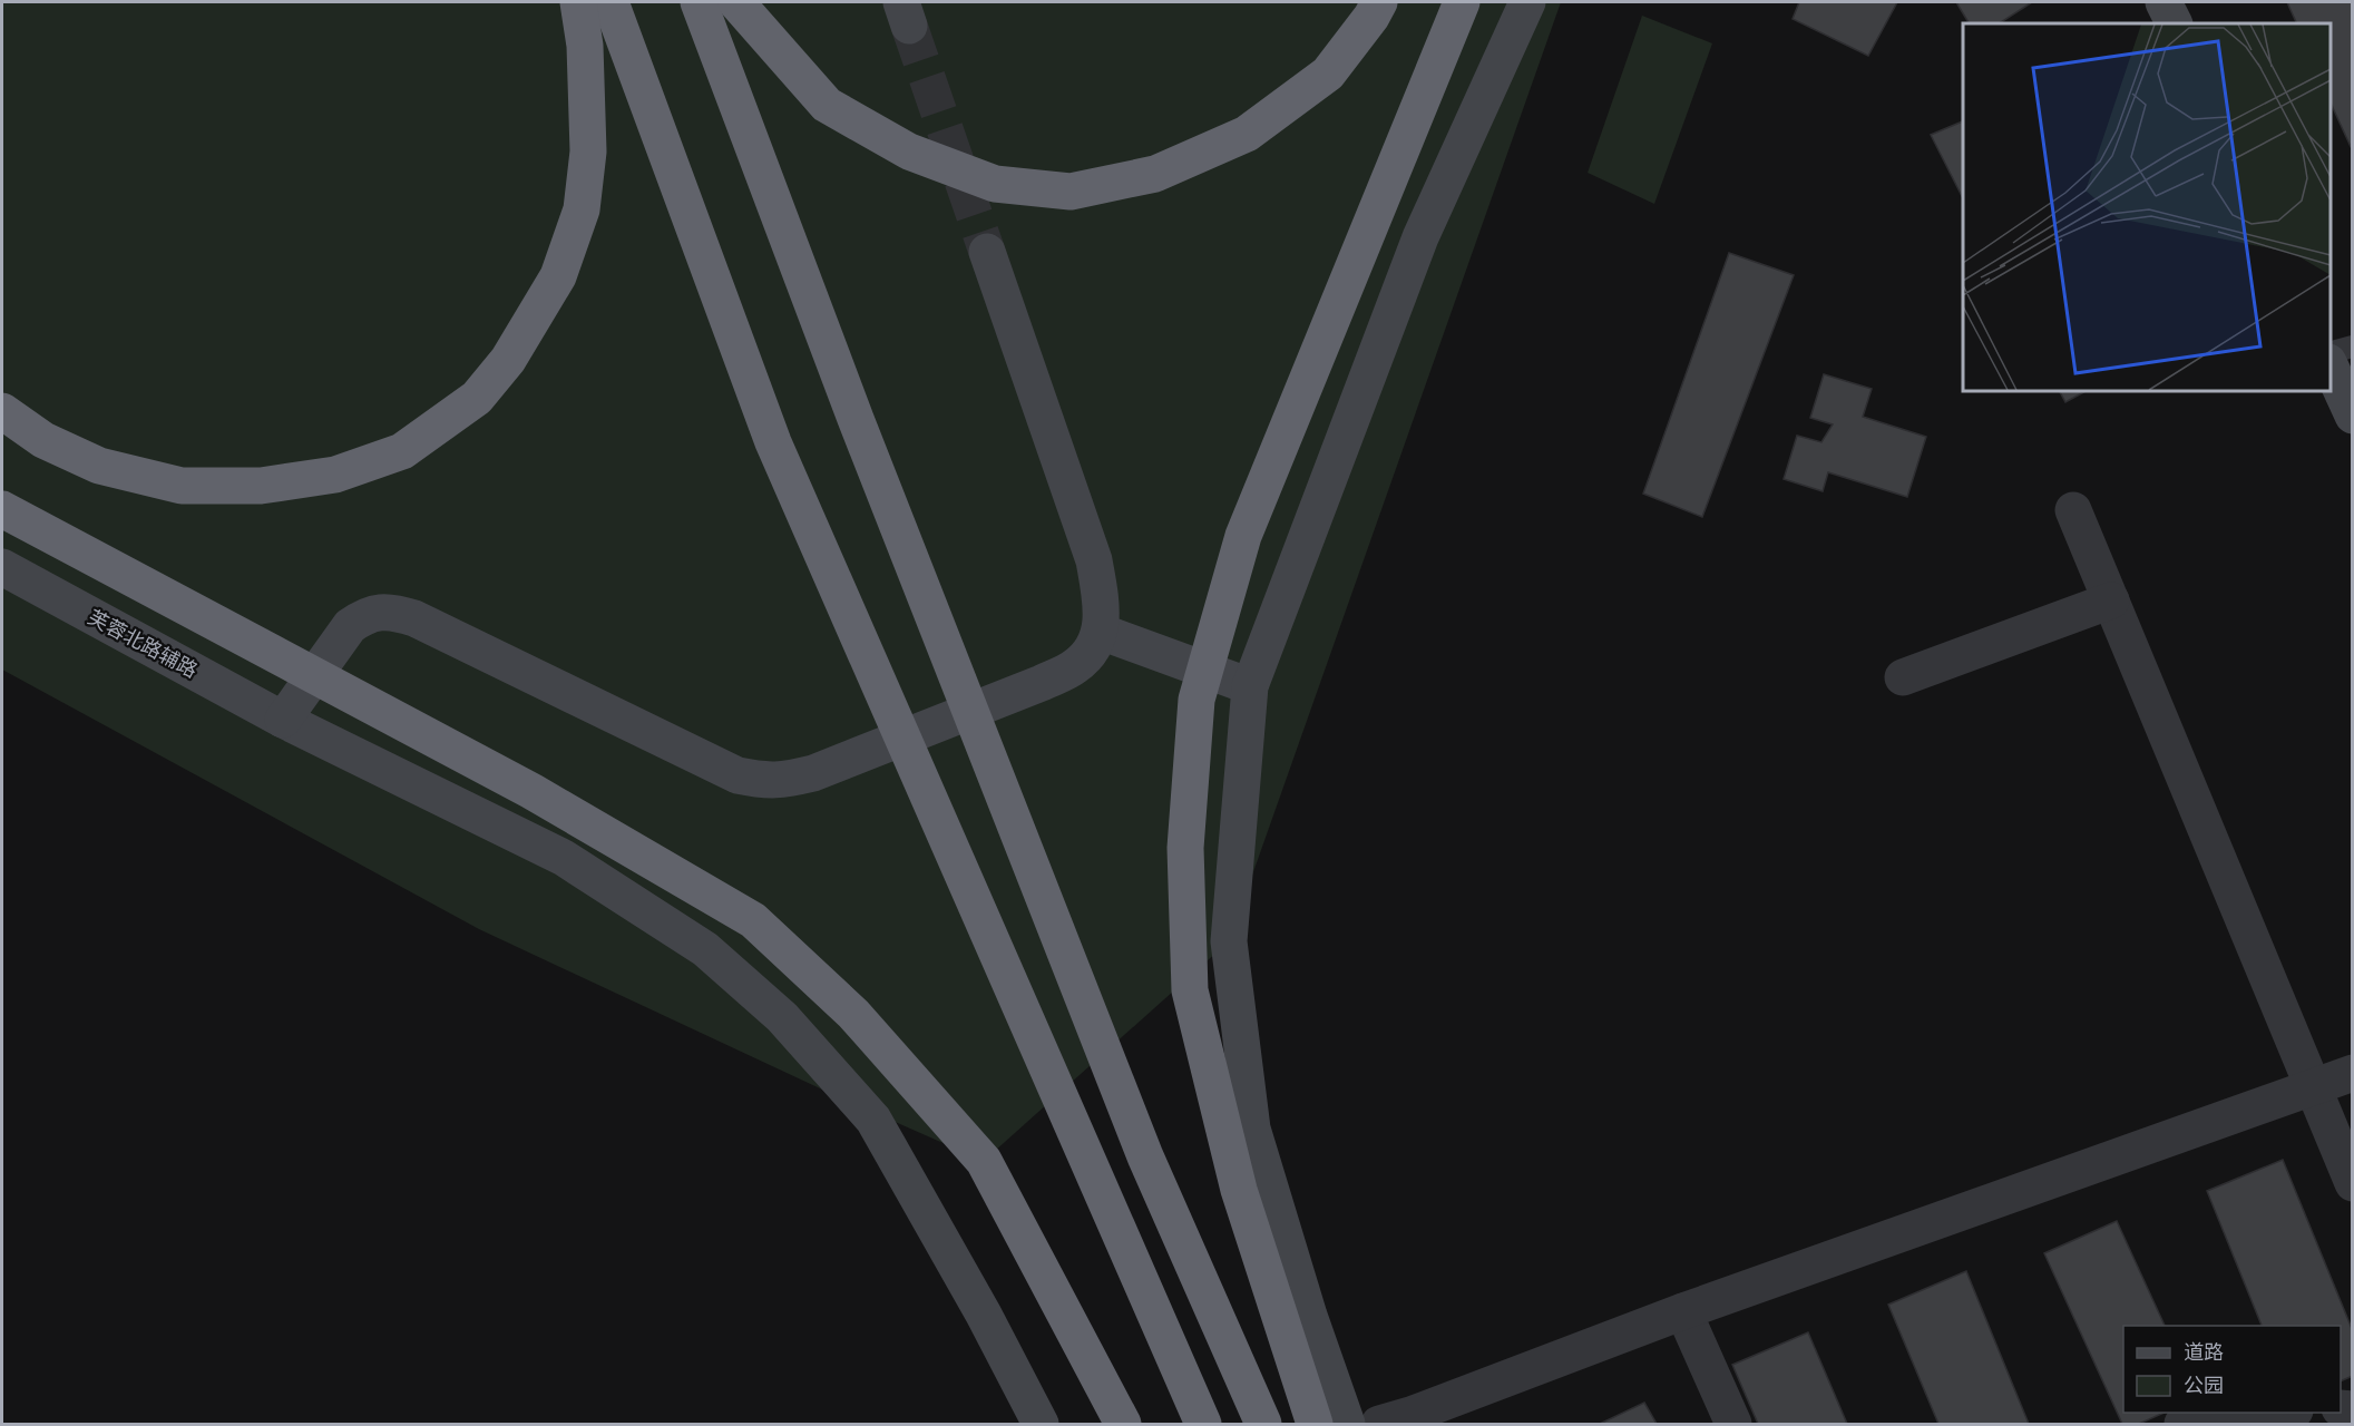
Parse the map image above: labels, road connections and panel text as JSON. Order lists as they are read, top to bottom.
{
  "streets": {
    "street": ["芙蓉北路辅路"]
  },
  "legend": ["道路", "公园"]
}
